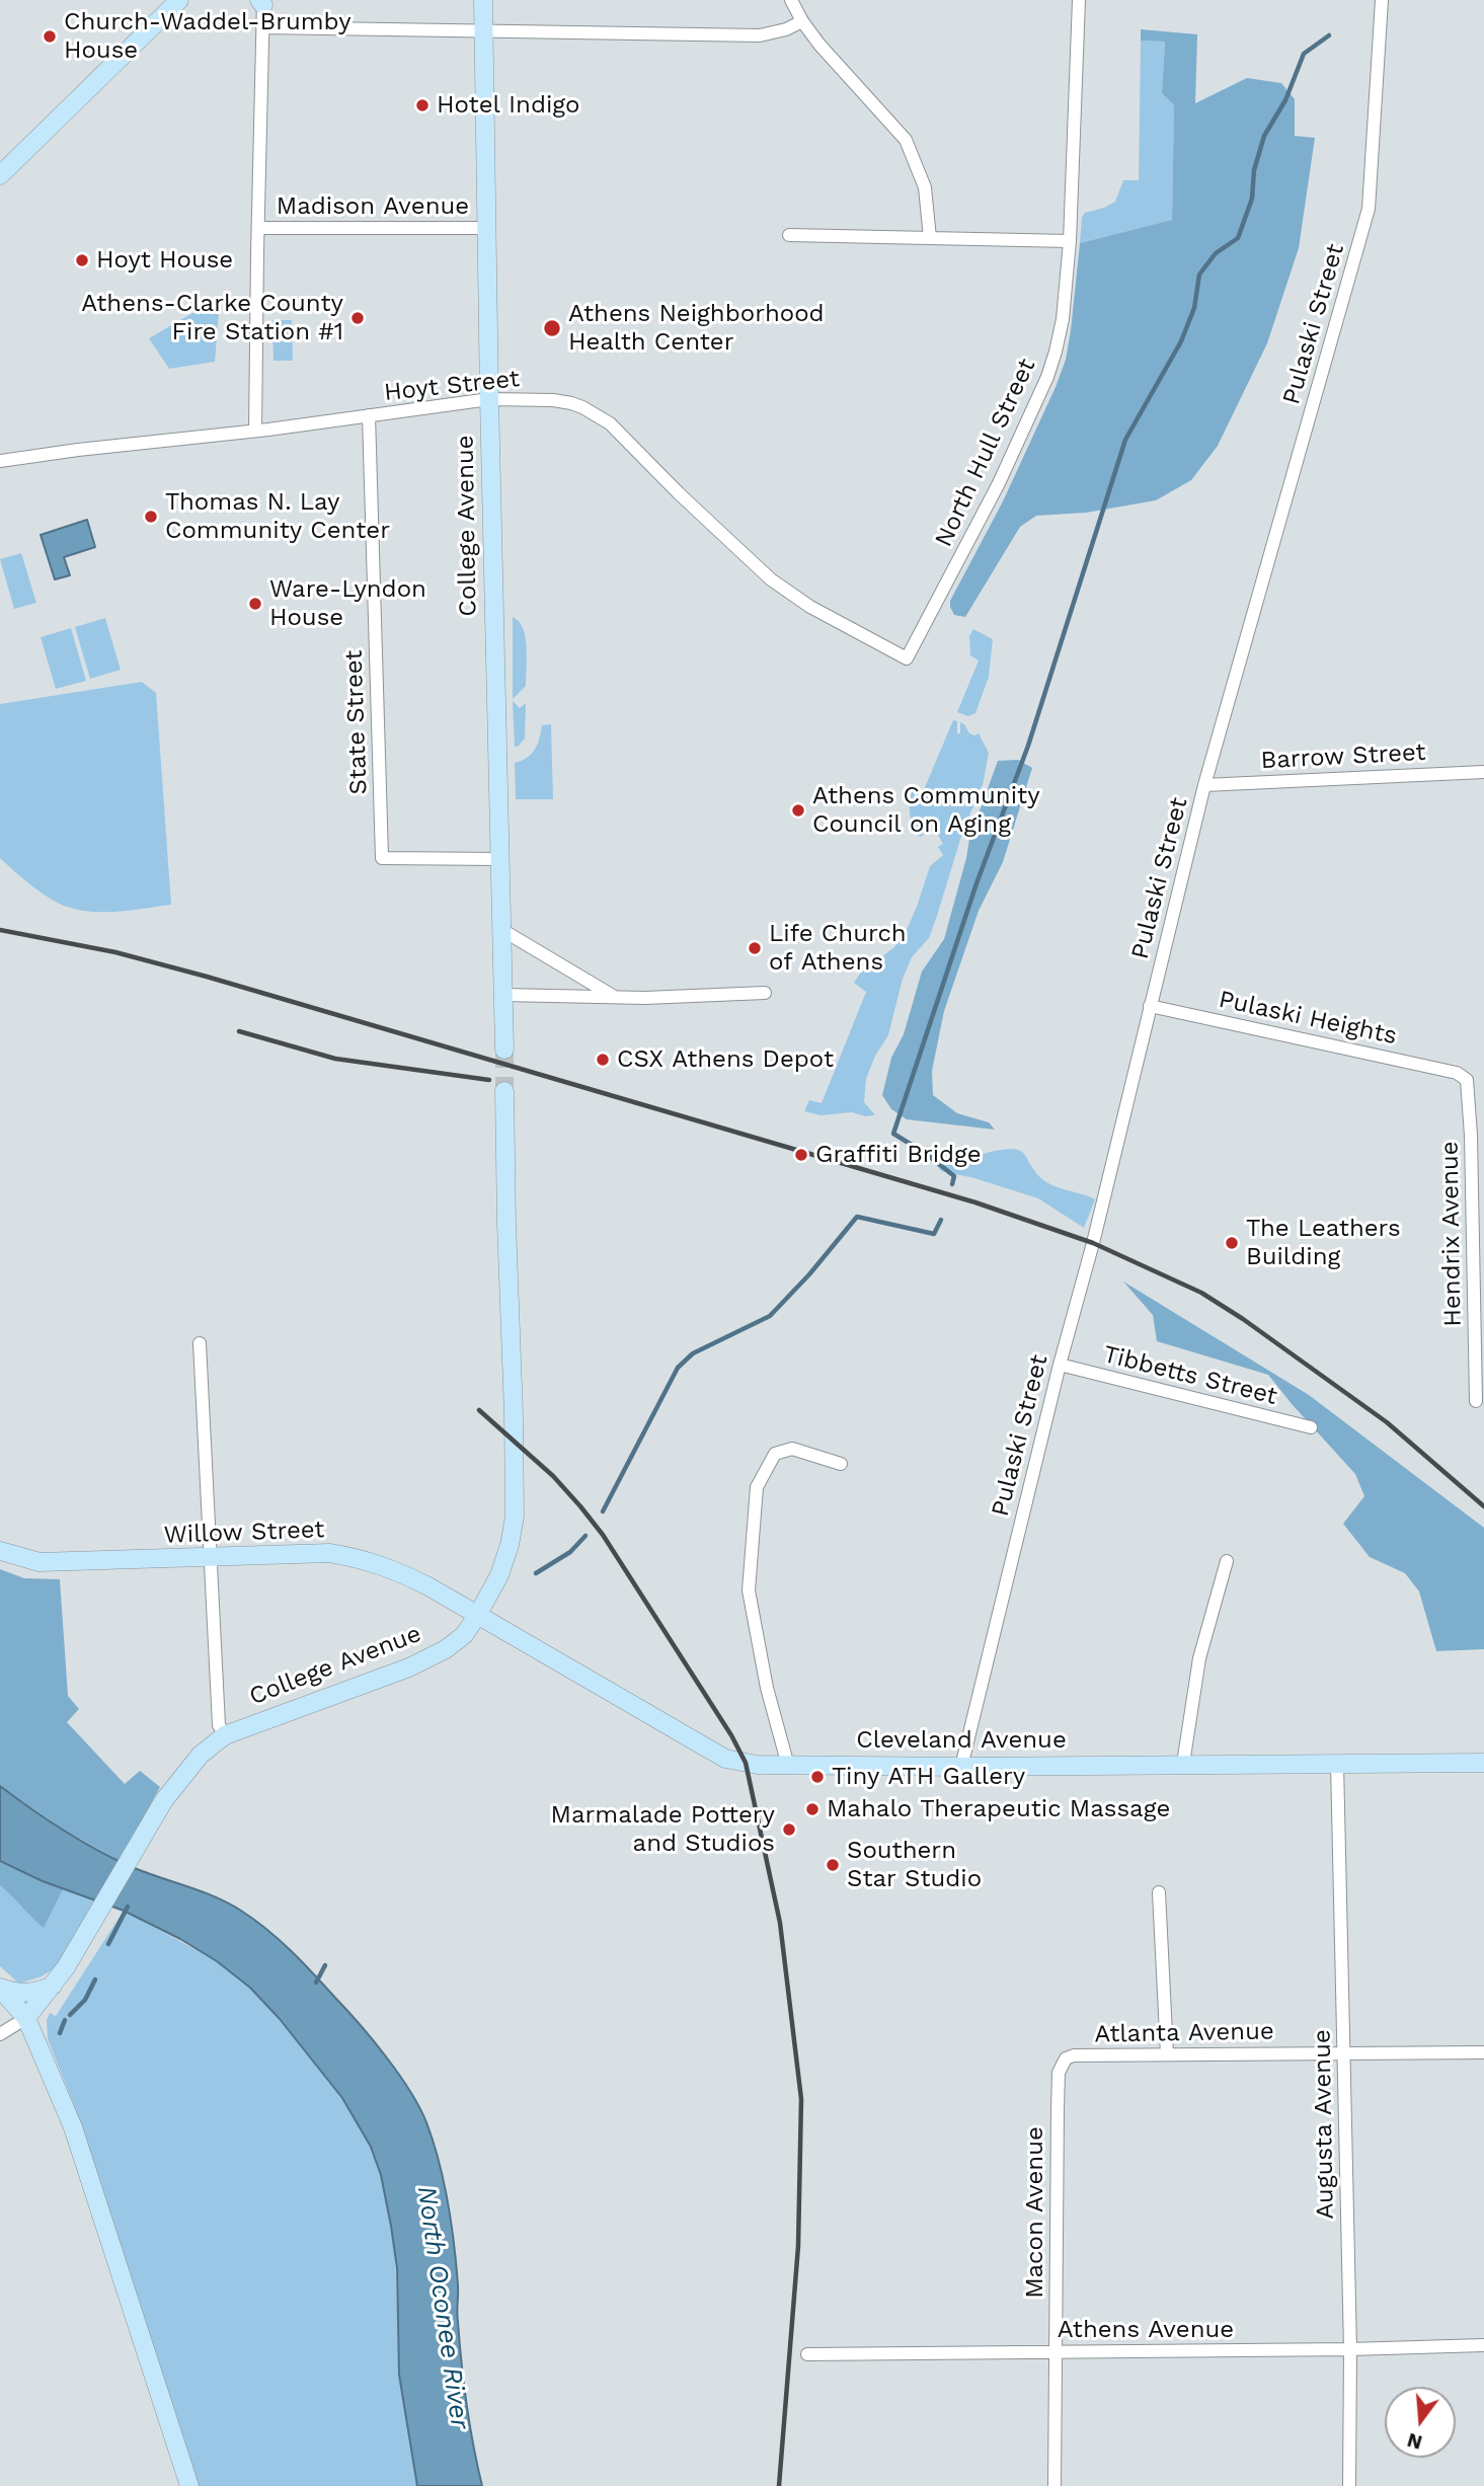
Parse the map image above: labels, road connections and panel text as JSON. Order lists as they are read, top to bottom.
{
  "streets": {
    "street": [
      "Madison Avenue",
      "Pulaski Street",
      "Hoyt Street",
      "North Hull Street",
      "College Avenue",
      "State Street",
      "Barrow Street",
      "Pulaski Heights",
      "Hendrix Avenue",
      "Tibbetts Street",
      "Willow Street",
      "Cleveland Avenue",
      "Atlanta Avenue",
      "Augusta Avenue",
      "Macon Avenue",
      "Athens Avenue"
    ]
  },
  "crossings": [
    ["Madison Avenue", "College Avenue"],
    ["Pulaski Street", "Barrow Street"],
    ["Pulaski Street", "Pulaski Heights"],
    ["Pulaski Street", "Tibbetts Street"],
    ["Pulaski Street", "Cleveland Avenue"],
    ["Hoyt Street", "North Hull Street"],
    ["Hoyt Street", "College Avenue"],
    ["Hoyt Street", "State Street"],
    ["College Avenue", "State Street"],
    ["College Avenue", "Willow Street"],
    ["College Avenue", "Cleveland Avenue"],
    ["Pulaski Heights", "Hendrix Avenue"],
    ["Willow Street", "Cleveland Avenue"],
    ["Cleveland Avenue", "Augusta Avenue"],
    ["Atlanta Avenue", "Augusta Avenue"],
    ["Atlanta Avenue", "Macon Avenue"],
    ["Augusta Avenue", "Athens Avenue"],
    ["Macon Avenue", "Athens Avenue"]
  ],
  "water": ["North Oconee River"],
  "places": [
    "Church-Waddel-Brumby House",
    "Hotel Indigo",
    "Hoyt House",
    "Athens-Clarke County Fire Station #1",
    "Athens Neighborhood Health Center",
    "Thomas N. Lay Community Center",
    "Ware-Lyndon House",
    "Athens Community Council on Aging",
    "Life Church of Athens",
    "CSX Athens Depot",
    "Graffiti Bridge",
    "The Leathers Building",
    "Tiny ATH Gallery",
    "Mahalo Therapeutic Massage",
    "Marmalade Pottery and Studios",
    "Southern Star Studio"
  ],
  "north": "bottom"
}
